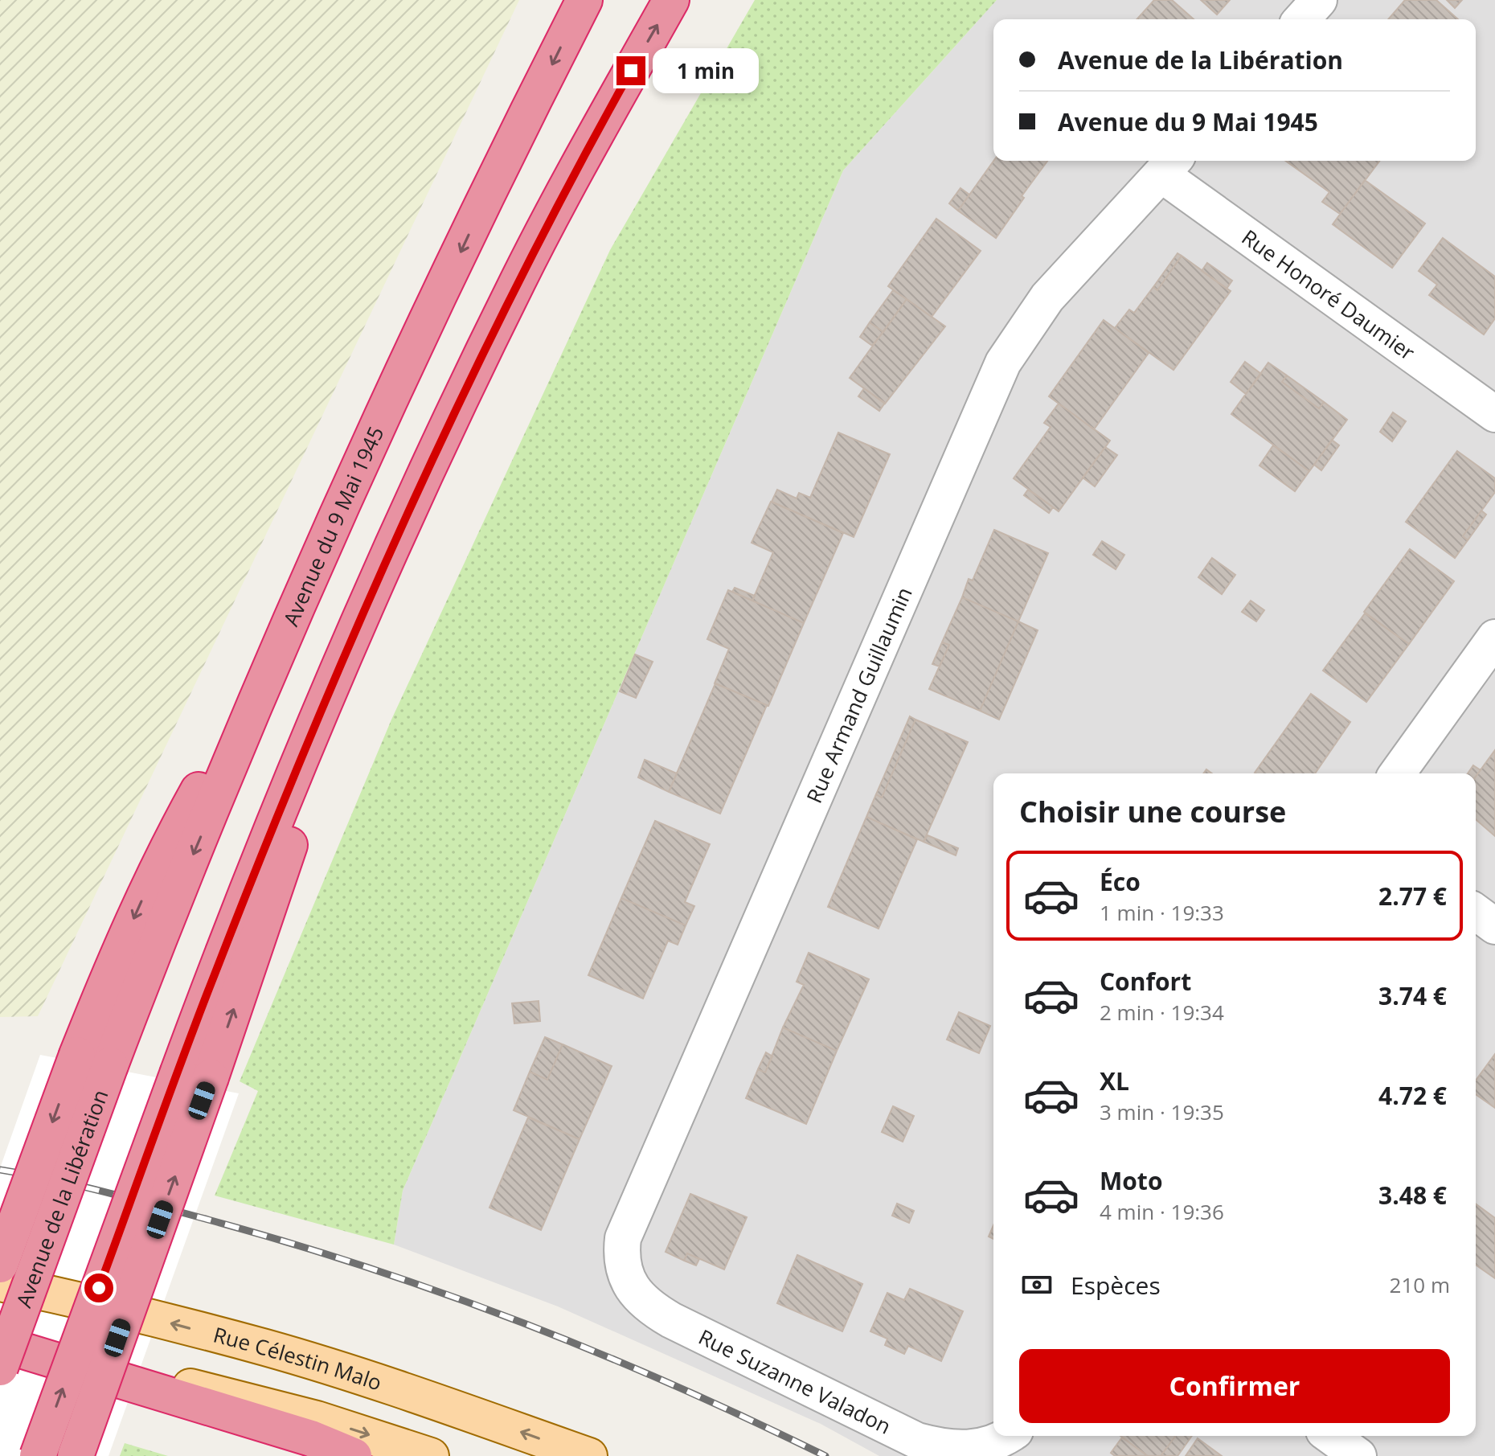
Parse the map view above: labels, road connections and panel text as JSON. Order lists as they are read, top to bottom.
{
  "streets": {
    "highway": ["Avenue du 9 Mai 1945", "Avenue de la Libération"],
    "main road": ["Rue Célestin Malo"],
    "street": ["Rue Honoré Daumier", "Rue Armand Guillaumin", "Rue Suzanne Valadon"]
  },
  "crossings": [
    ["Rue Honoré Daumier", "Rue Armand Guillaumin"],
    ["Avenue du 9 Mai 1945", "Avenue de la Libération"],
    ["Rue Armand Guillaumin", "Rue Suzanne Valadon"]
  ],
  "page": {
    "banner": ["Avenue de la Libération", "Avenue du 9 Mai 1945"],
    "bubble": "1 min",
    "heading": "Choisir une course",
    "list": [
      {
        "name": "Éco",
        "note": "1 min · 19:33",
        "value": "2.77 €"
      },
      {
        "name": "Confort",
        "note": "2 min · 19:34",
        "value": "3.74 €"
      },
      {
        "name": "XL",
        "note": "3 min · 19:35",
        "value": "4.72 €"
      },
      {
        "name": "Moto",
        "note": "4 min · 19:36",
        "value": "3.48 €"
      }
    ],
    "pay": ["Espèces", "210 m"],
    "buttons": "Confirmer"
  }
}
